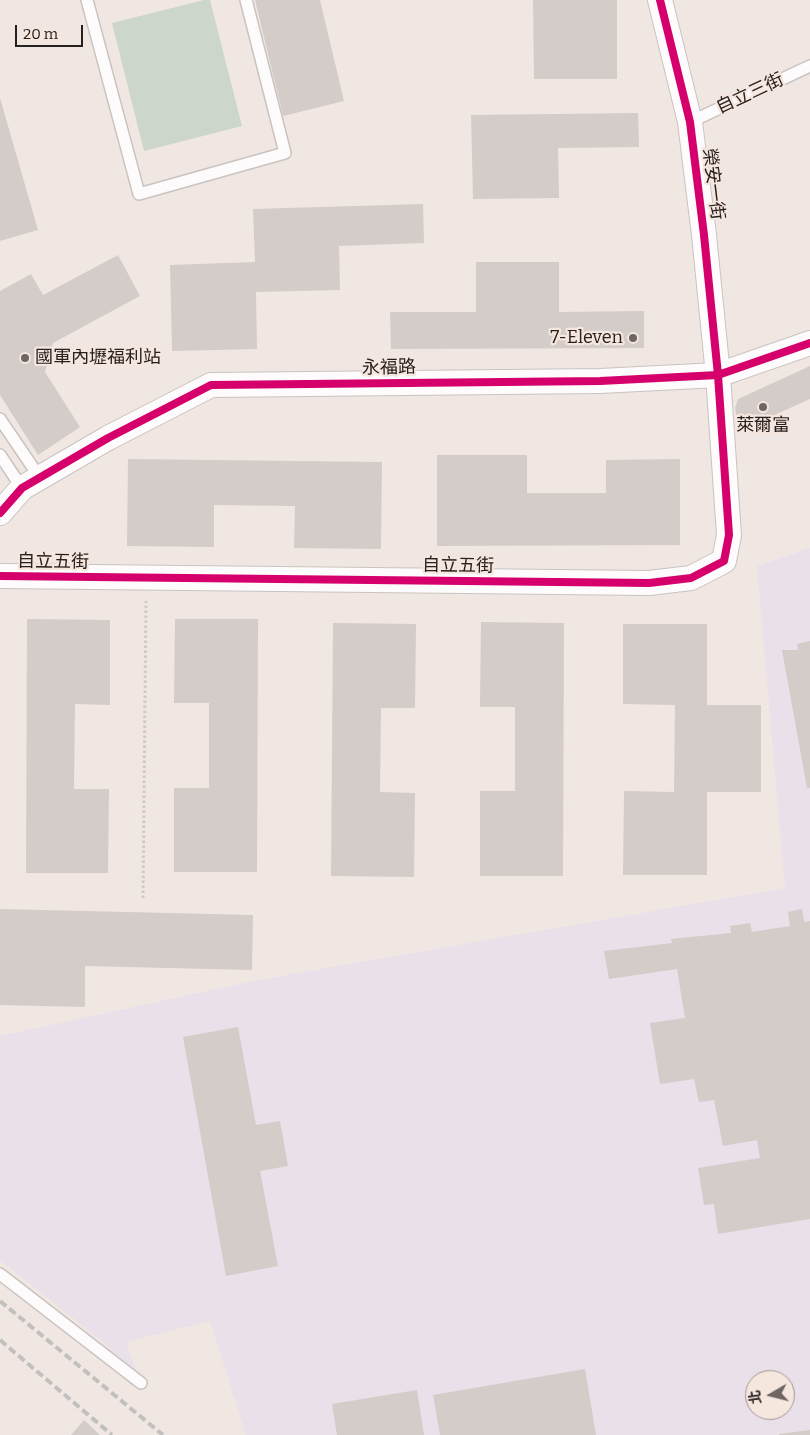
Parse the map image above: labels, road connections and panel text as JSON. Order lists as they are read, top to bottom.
{
  "streets": {
    "street": ["榮安一街", "永福路", "自立五街"],
    "lane": ["自立三街"]
  },
  "crossings": [
    ["自立三街", "榮安一街"],
    ["榮安一街", "永福路"],
    ["榮安一街", "自立五街"],
    ["永福路", "自立五街"]
  ],
  "places": ["7-Eleven", "國軍內壢福利站", "萊爾富"],
  "scale_bar": "20 m",
  "north": "left"
}
